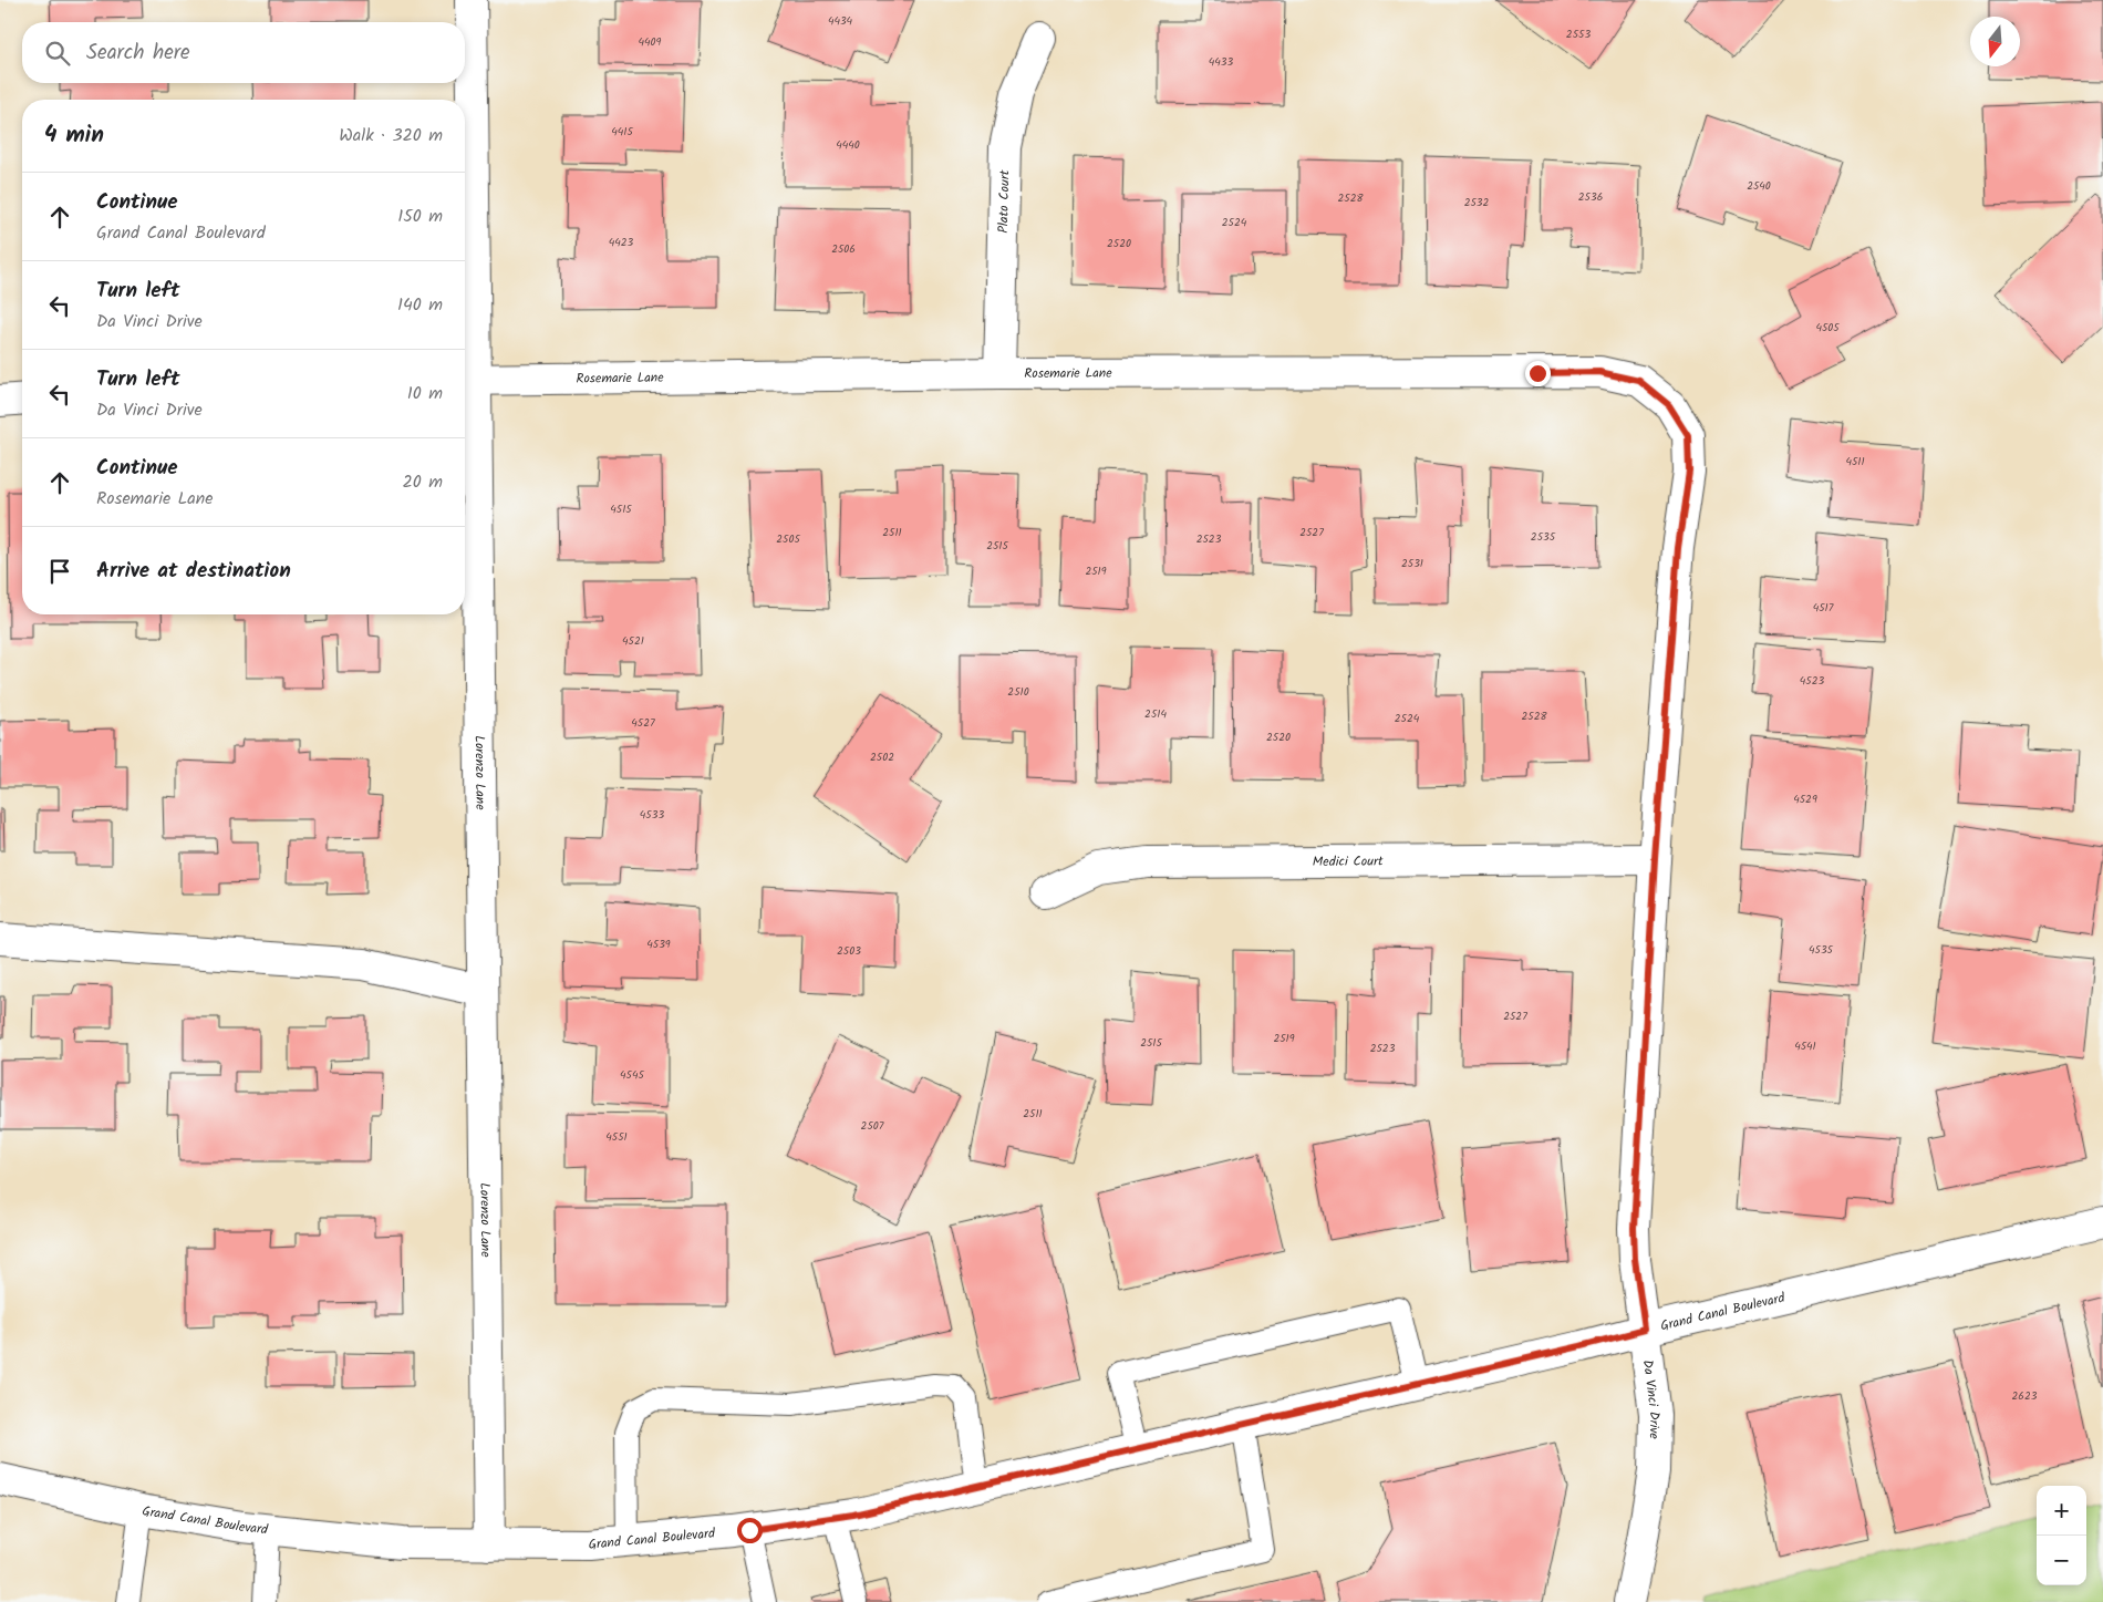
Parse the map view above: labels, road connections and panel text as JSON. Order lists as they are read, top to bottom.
{
  "streets": {
    "street": [
      "Plato Court",
      "Rosemarie Lane",
      "Lorenzo Lane",
      "Medici Court",
      "Grand Canal Boulevard",
      "Da Vinci Drive"
    ]
  },
  "crossings": [
    ["Plato Court", "Rosemarie Lane"],
    ["Rosemarie Lane", "Lorenzo Lane"],
    ["Rosemarie Lane", "Da Vinci Drive"],
    ["Lorenzo Lane", "Grand Canal Boulevard"],
    ["Medici Court", "Da Vinci Drive"],
    ["Grand Canal Boulevard", "Da Vinci Drive"]
  ],
  "house_numbers": [
    "4434",
    "2553",
    "4409",
    "4433",
    "4415",
    "4440",
    "2540",
    "2536",
    "2528",
    "2532",
    "2524",
    "4423",
    "2520",
    "2506",
    "4505",
    "4511",
    "4515",
    "2511",
    "2527",
    "2535",
    "2505",
    "2523",
    "2515",
    "2531",
    "2519",
    "4517",
    "4521",
    "4523",
    "2510",
    "2514",
    "2528",
    "2524",
    "4527",
    "2520",
    "2502",
    "4529",
    "4533",
    "4539",
    "4535",
    "2503",
    "2527",
    "2519",
    "2515",
    "4541",
    "2523",
    "4545",
    "2511",
    "2507",
    "4551",
    "2623"
  ],
  "north": "bottom",
  "page": {
    "search": "Search here",
    "heading": ["4 min", "Walk · 320 m"],
    "list": [
      ["Continue", "Grand Canal Boulevard", "150 m"],
      ["Turn left", "Da Vinci Drive", "140 m"],
      ["Turn left", "Da Vinci Drive", "10 m"],
      ["Continue", "Rosemarie Lane", "20 m"],
      "Arrive at destination"
    ],
    "map_buttons": ["+", "−"]
  }
}
